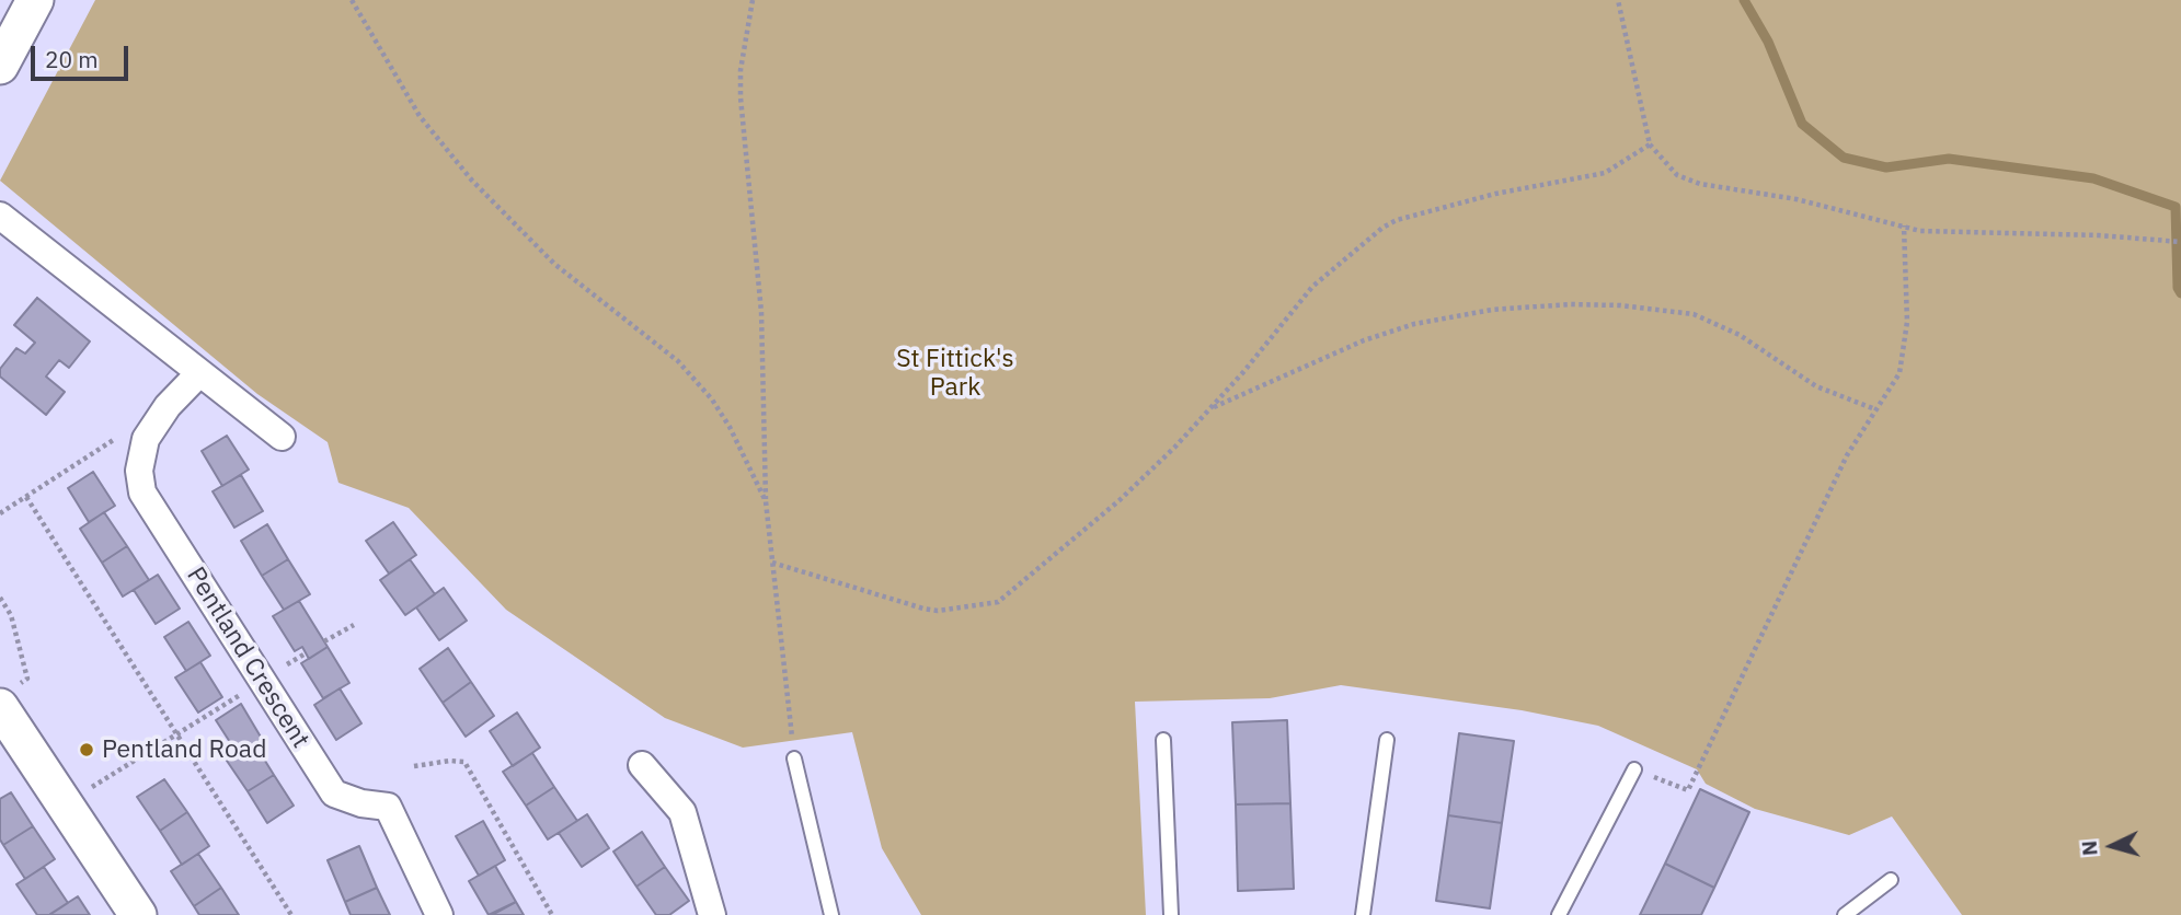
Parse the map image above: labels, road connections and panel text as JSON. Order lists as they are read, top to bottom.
{
  "streets": {
    "street": ["Pentland Crescent"]
  },
  "parks": ["St Fittick's Park"],
  "places": ["Pentland Road"],
  "scale_bar": "20 m",
  "north": "left"
}
